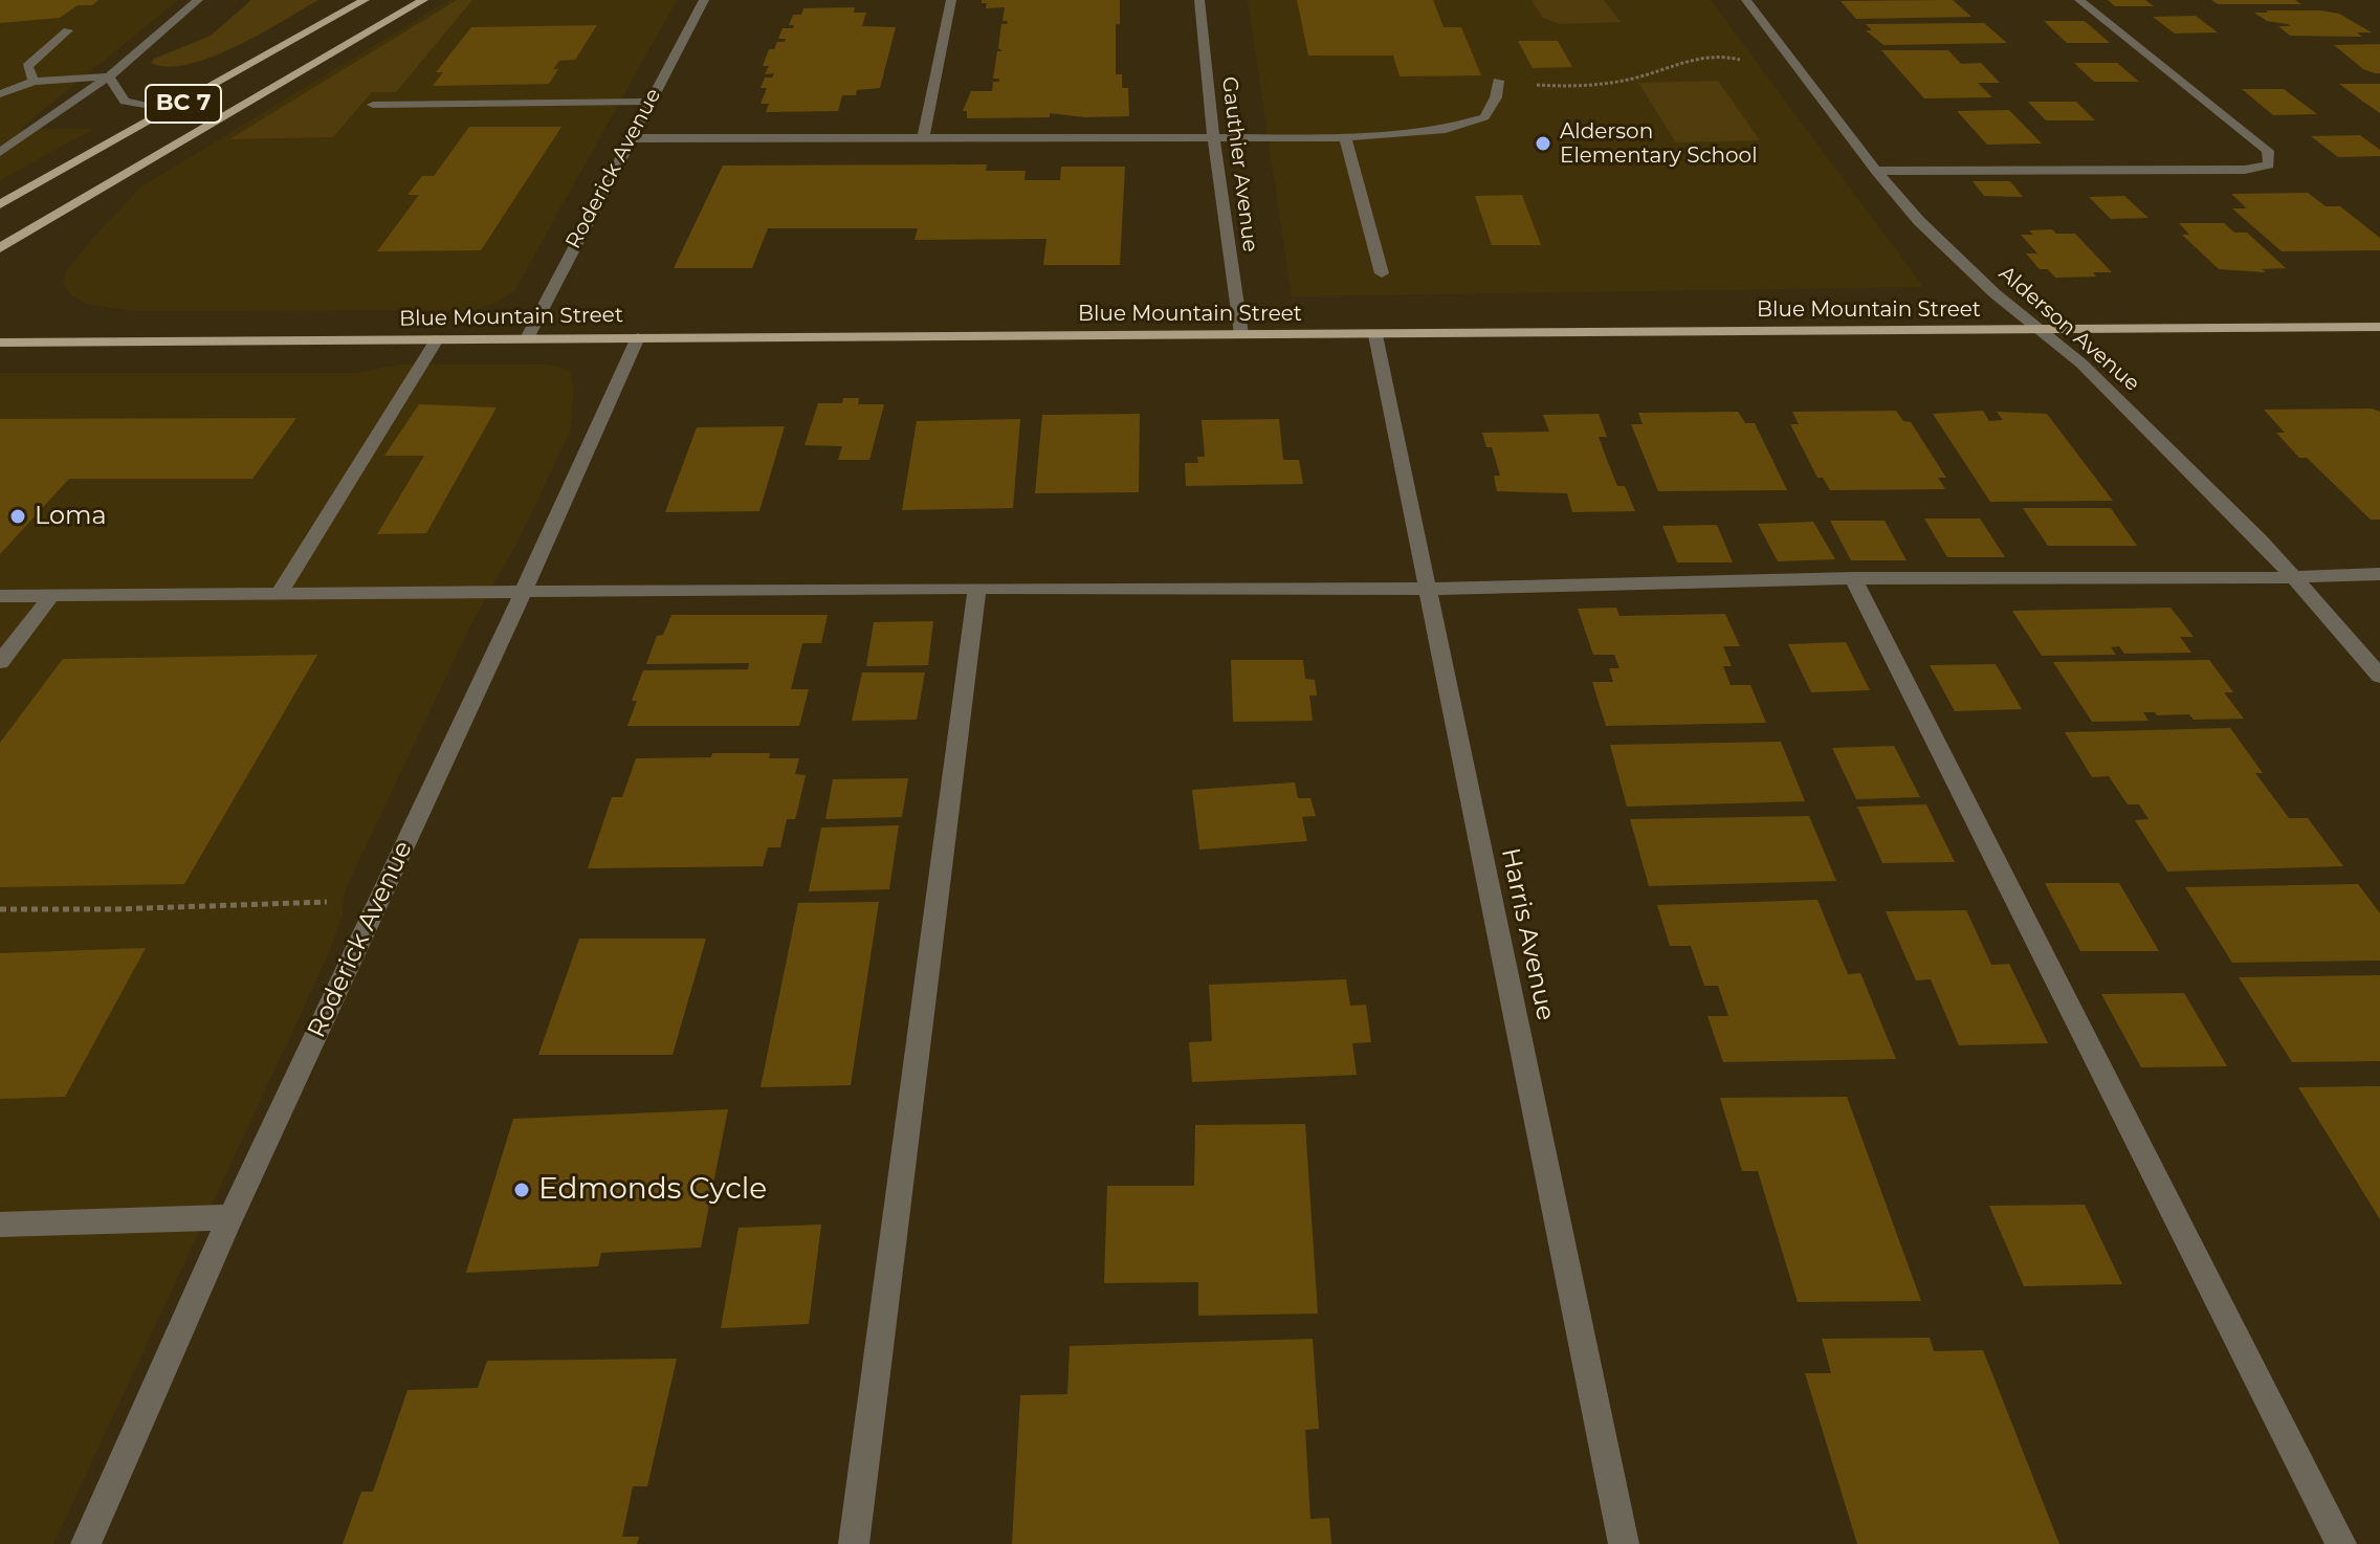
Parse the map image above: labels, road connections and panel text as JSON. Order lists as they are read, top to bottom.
{
  "streets": {
    "main road": ["BC 7", "Blue Mountain Street"],
    "street": [
      "Gauthier Avenue",
      "Roderick Avenue",
      "Alderson Avenue",
      "Harris Avenue"
    ]
  },
  "crossings": [
    ["Gauthier Avenue", "Blue Mountain Street"],
    ["Roderick Avenue", "Blue Mountain Street"],
    ["Blue Mountain Street", "Alderson Avenue"],
    ["Blue Mountain Street", "Harris Avenue"]
  ],
  "places": ["Alderson Elementary School", "Loma", "Edmonds Cycle"]
}
